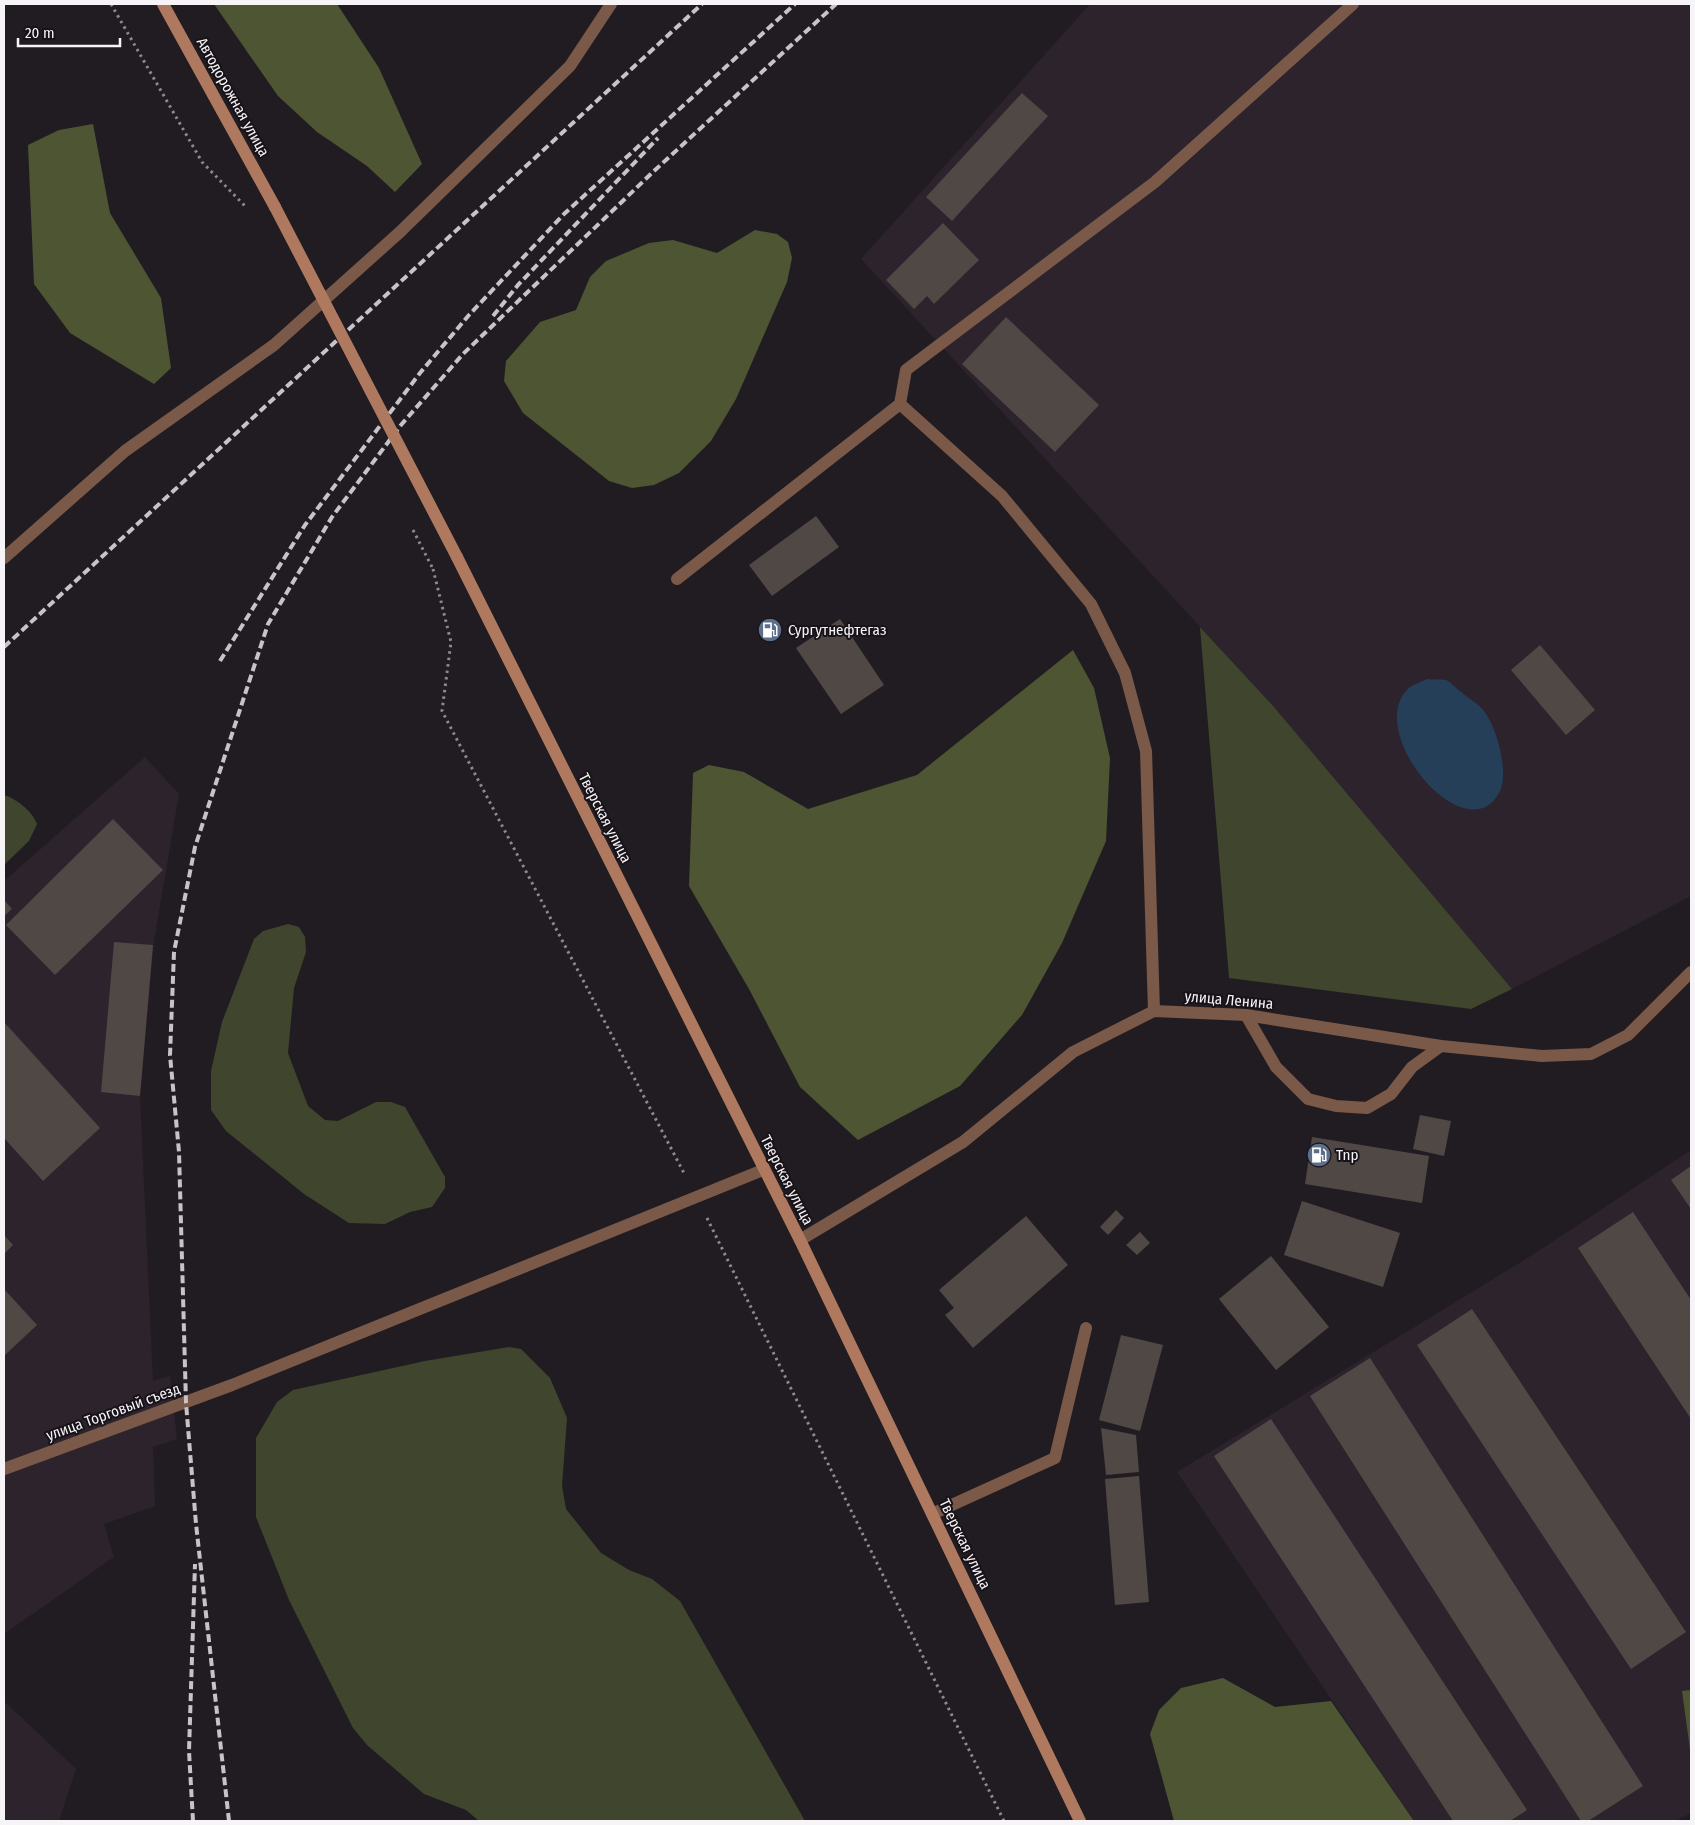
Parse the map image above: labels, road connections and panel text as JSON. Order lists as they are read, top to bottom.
{
  "streets": {
    "main road": ["Автодорожная улица", "Тверская улица"],
    "street": ["улица Ленина", "улица Торговый съезд"]
  },
  "crossings": [
    ["Автодорожная улица", "Тверская улица"],
    ["Тверская улица", "улица Ленина"],
    ["Тверская улица", "улица Торговый съезд"]
  ],
  "places": {
    "fuel station": ["Сургутнефтегаз", "Tnp"]
  },
  "scale_bar": "20 m"
}
